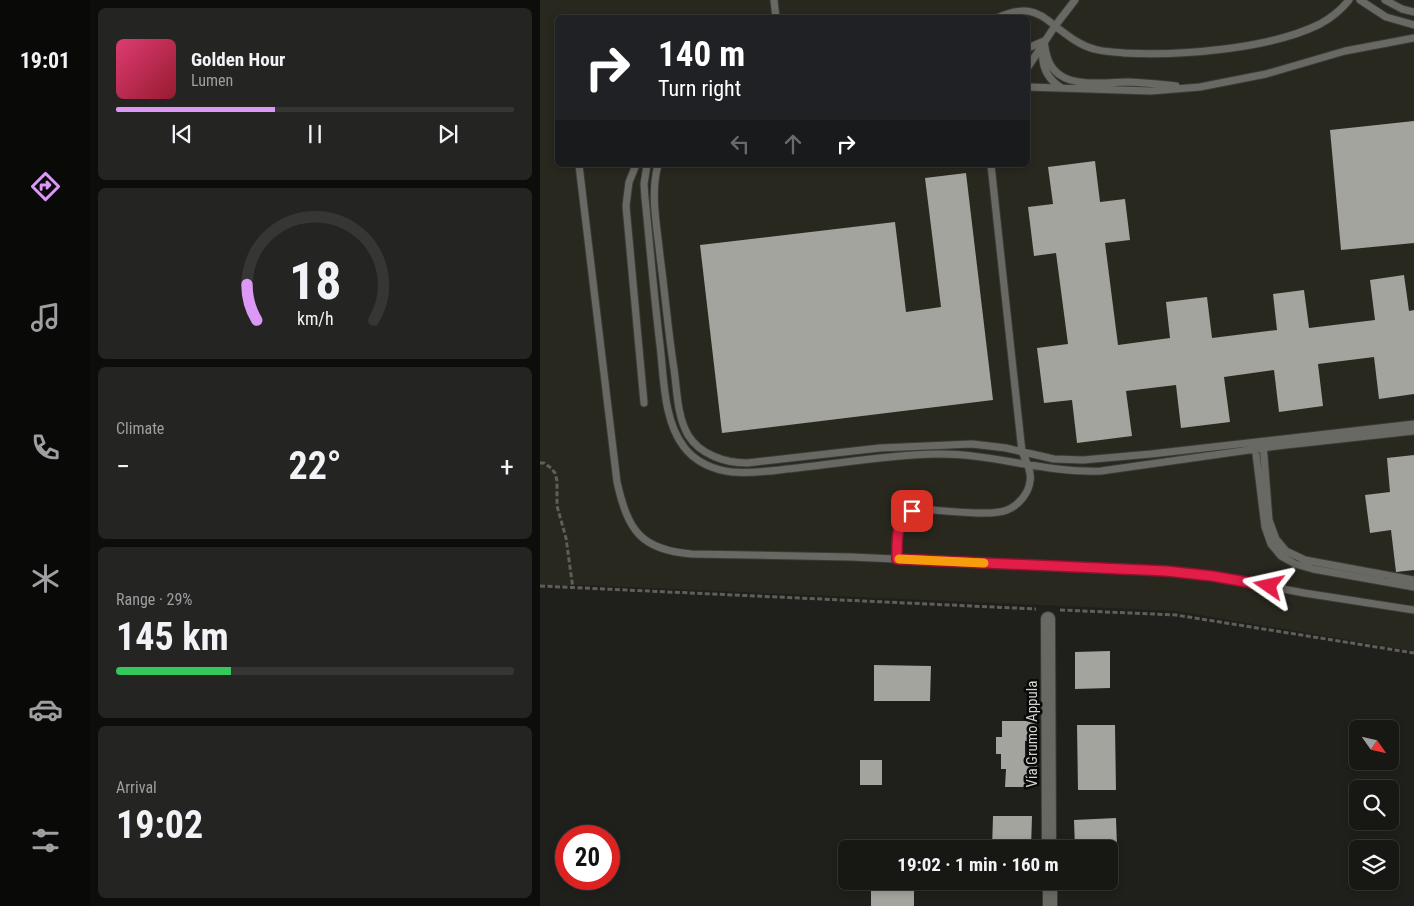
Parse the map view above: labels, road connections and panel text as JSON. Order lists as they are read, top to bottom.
{
  "streets": {
    "street": ["Via Grumo Appula"]
  },
  "north": "bottom right",
  "page": {
    "tabs": "19:01",
    "turn": ["140 m", "Turn right"],
    "song": ["Golden Hour", "Lumen"],
    "tile": [
      "Climate",
      ["Range · 29%", "145 km"],
      ["Arrival", "19:02"]
    ],
    "heat": ["−", "22°", "+"],
    "limit": "20",
    "trip": "19:02 · 1 min · 160 m",
    "gauge": ["18", "km/h"]
  }
}
